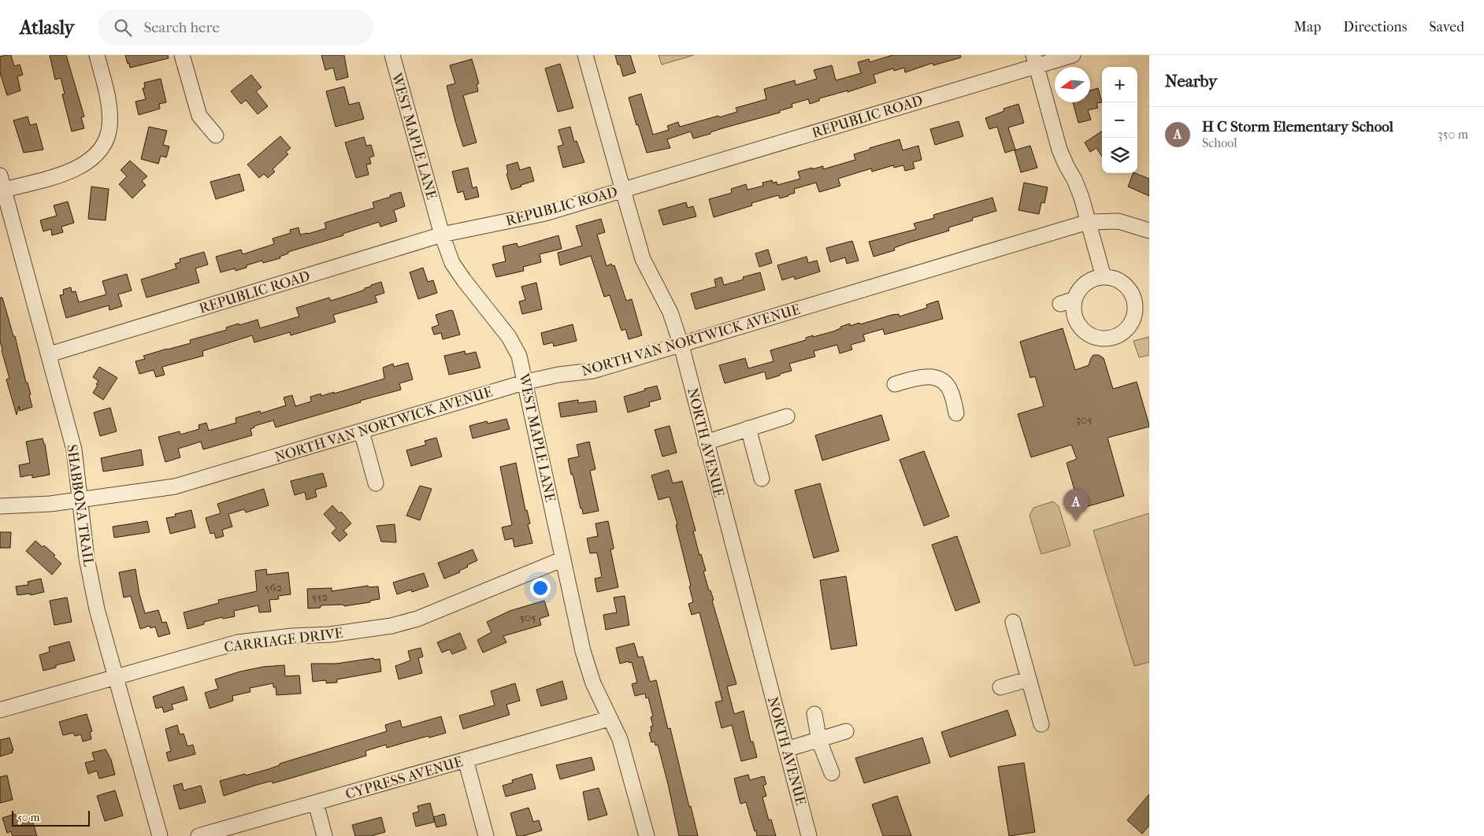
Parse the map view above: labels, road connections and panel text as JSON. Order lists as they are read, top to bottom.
{
  "streets": {
    "street": [
      "REPUBLIC ROAD",
      "WEST MAPLE LANE",
      "NORTH VAN NORTWICK AVENUE",
      "NORTH AVENUE",
      "SHABBONA TRAIL",
      "CARRIAGE DRIVE",
      "CYPRESS AVENUE"
    ]
  },
  "crossings": [
    ["REPUBLIC ROAD", "WEST MAPLE LANE"],
    ["REPUBLIC ROAD", "NORTH AVENUE"],
    ["REPUBLIC ROAD", "SHABBONA TRAIL"],
    ["WEST MAPLE LANE", "NORTH VAN NORTWICK AVENUE"],
    ["WEST MAPLE LANE", "CARRIAGE DRIVE"],
    ["WEST MAPLE LANE", "CYPRESS AVENUE"],
    ["NORTH VAN NORTWICK AVENUE", "NORTH AVENUE"],
    ["NORTH VAN NORTWICK AVENUE", "SHABBONA TRAIL"],
    ["SHABBONA TRAIL", "CARRIAGE DRIVE"]
  ],
  "house_numbers": [
    "305",
    "562",
    "552",
    "505"
  ],
  "scale_bar": "50 m",
  "north": "left",
  "page": {
    "header": "Atlasly",
    "search": "Search here",
    "nav": ["Map", "Directions", "Saved"],
    "heading": "Nearby",
    "map_buttons": ["+", "−"],
    "list": [
      {
        "mark": "A",
        "name": "H C Storm Elementary School",
        "note": "School",
        "value": "350 m"
      }
    ],
    "pins": "A",
    "scale": "50 m"
  }
}
